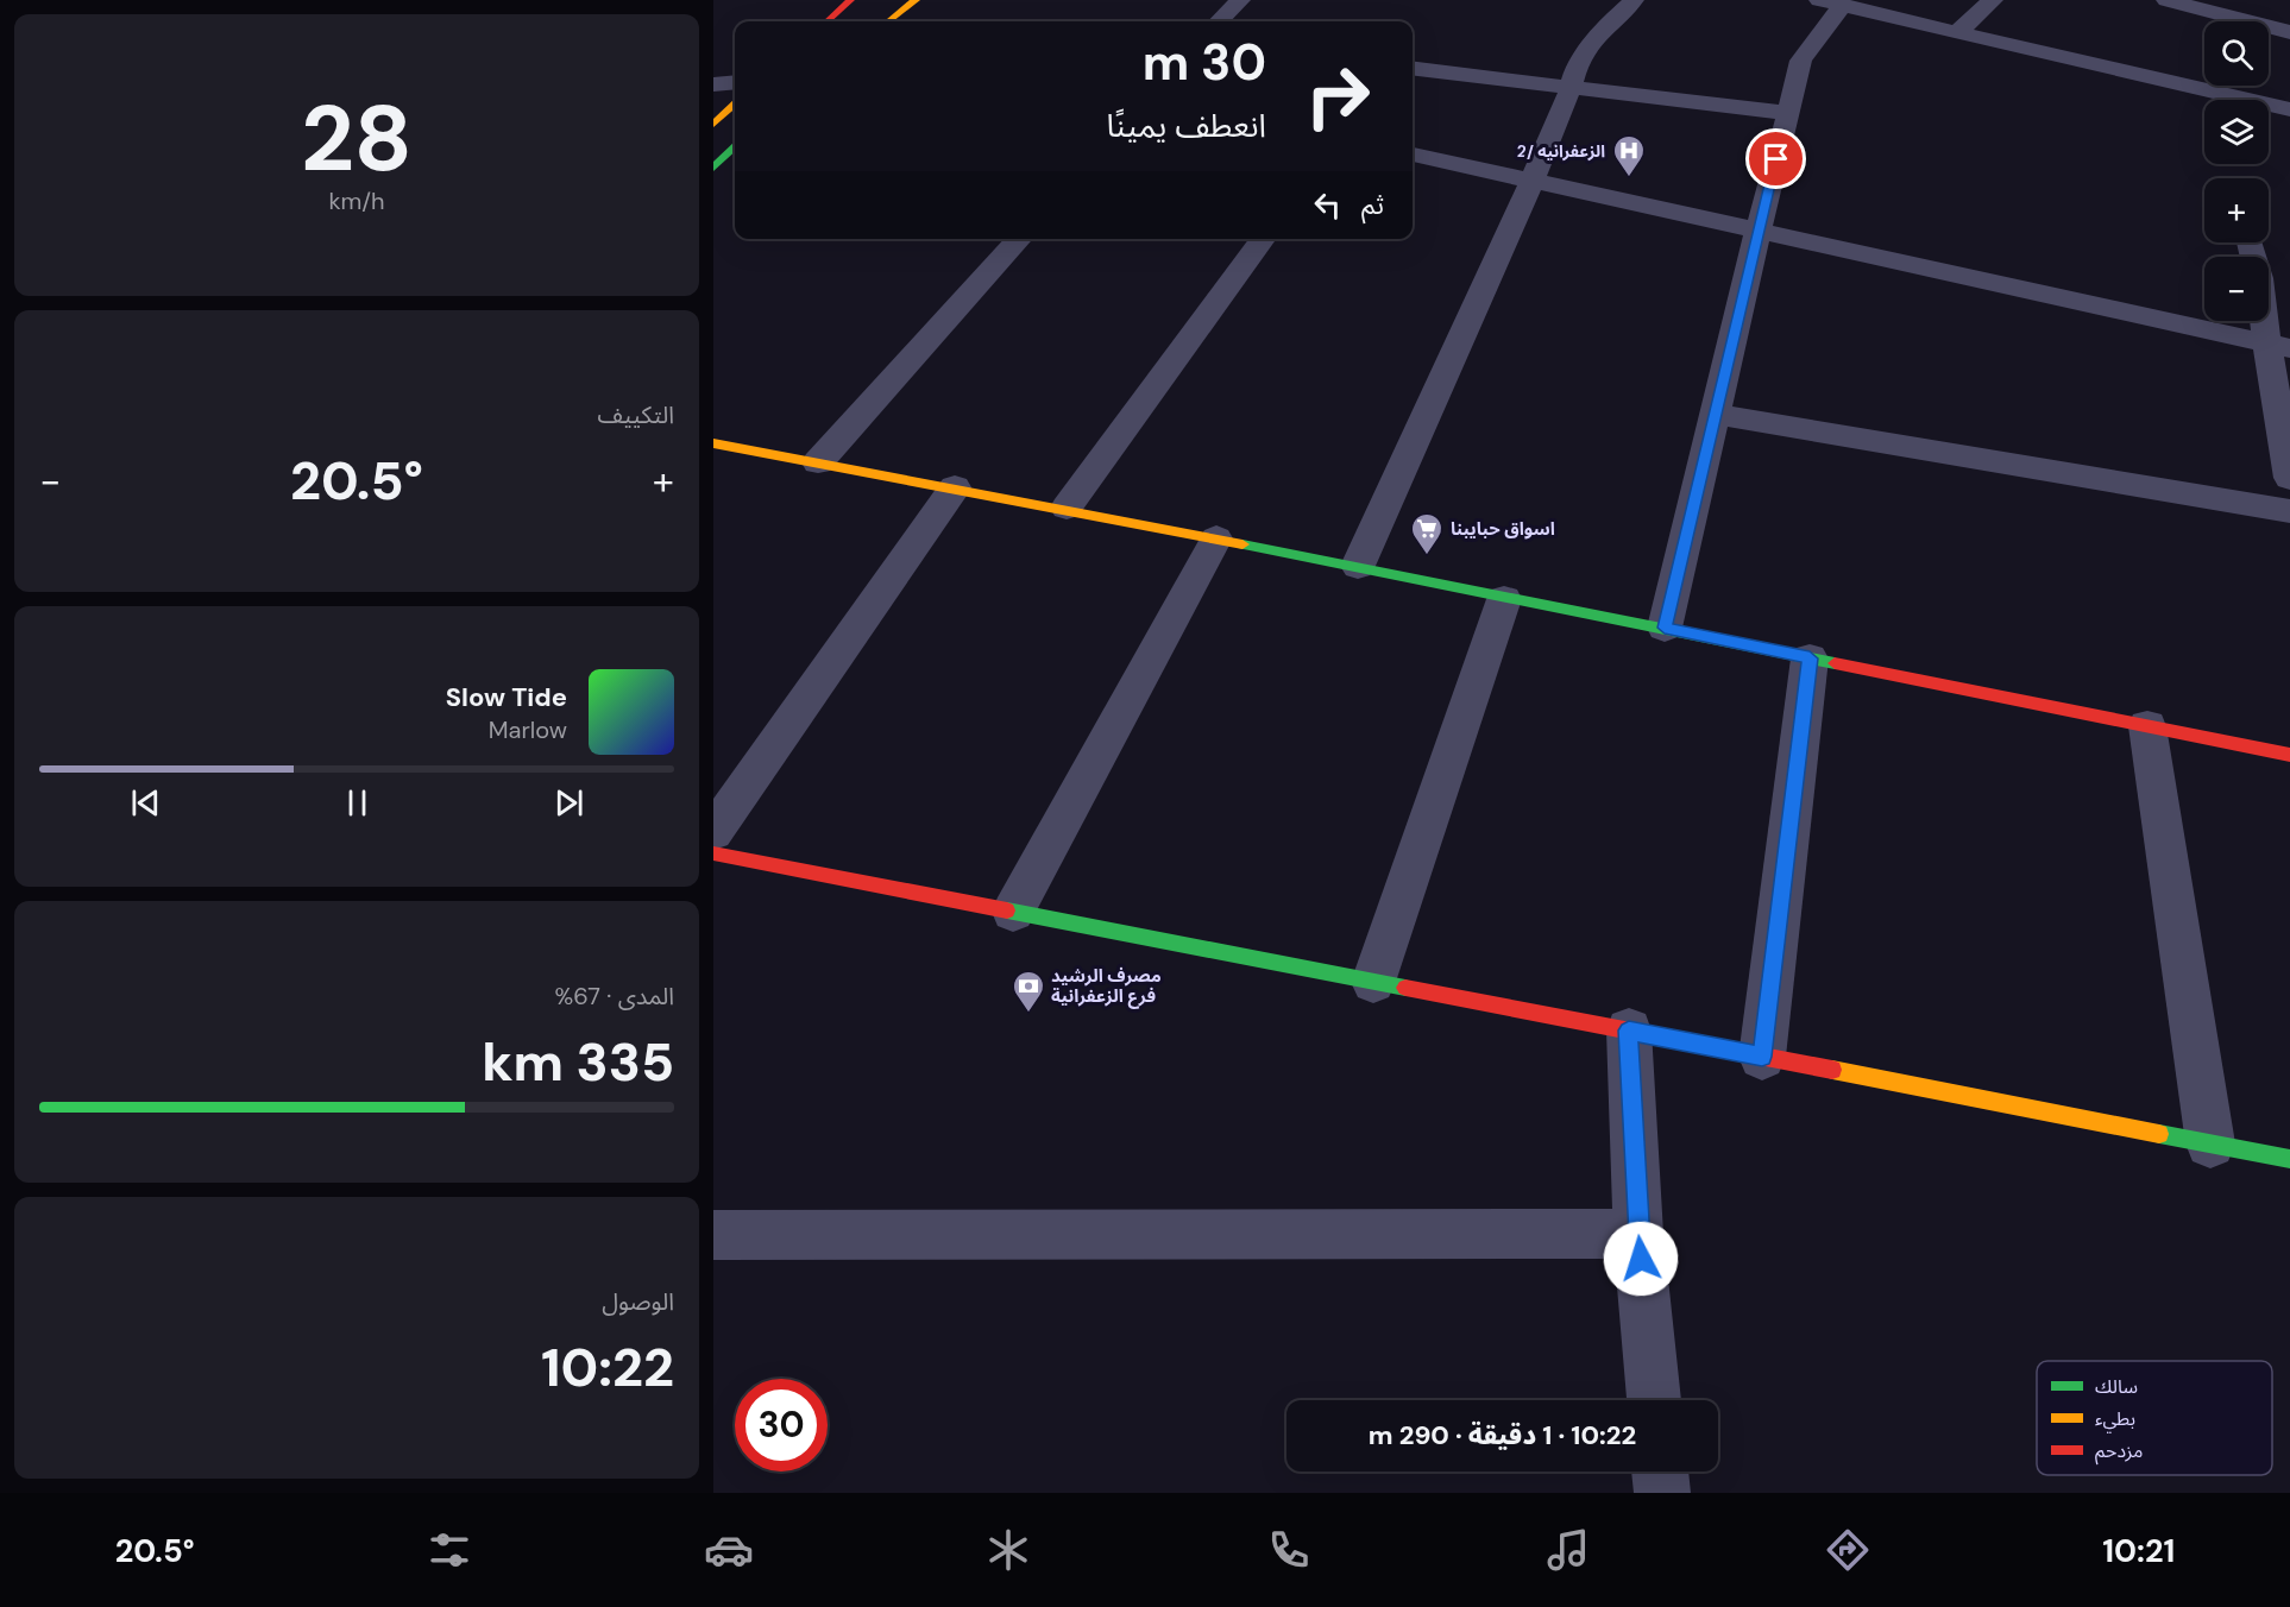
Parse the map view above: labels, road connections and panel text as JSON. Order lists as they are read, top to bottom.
{
  "places": {
    "hospital": ["الزعفرانيه /2"],
    "supermarket": ["اسواق حبايبنا"],
    "bank": ["مصرف الرشيد فرع الزعفرانية"]
  },
  "legend": ["سالك", "بطيء", "مزدحم"],
  "page": {
    "tile": [
      ["28", "km/h"],
      "التكييف",
      ["المدى · 67%", "335 km"],
      ["الوصول", "10:22"]
    ],
    "map_buttons": ["+", "−"],
    "turn": ["30 m", "انعطف يمينًا"],
    "then": "ثم",
    "heat": ["−", "20.5°", "+"],
    "song": ["Slow Tide", "Marlow"],
    "limit": "30",
    "trip": "10:22 · 1 دقيقة · 290 m",
    "tabs": ["10:21", "20.5°"]
  }
}
